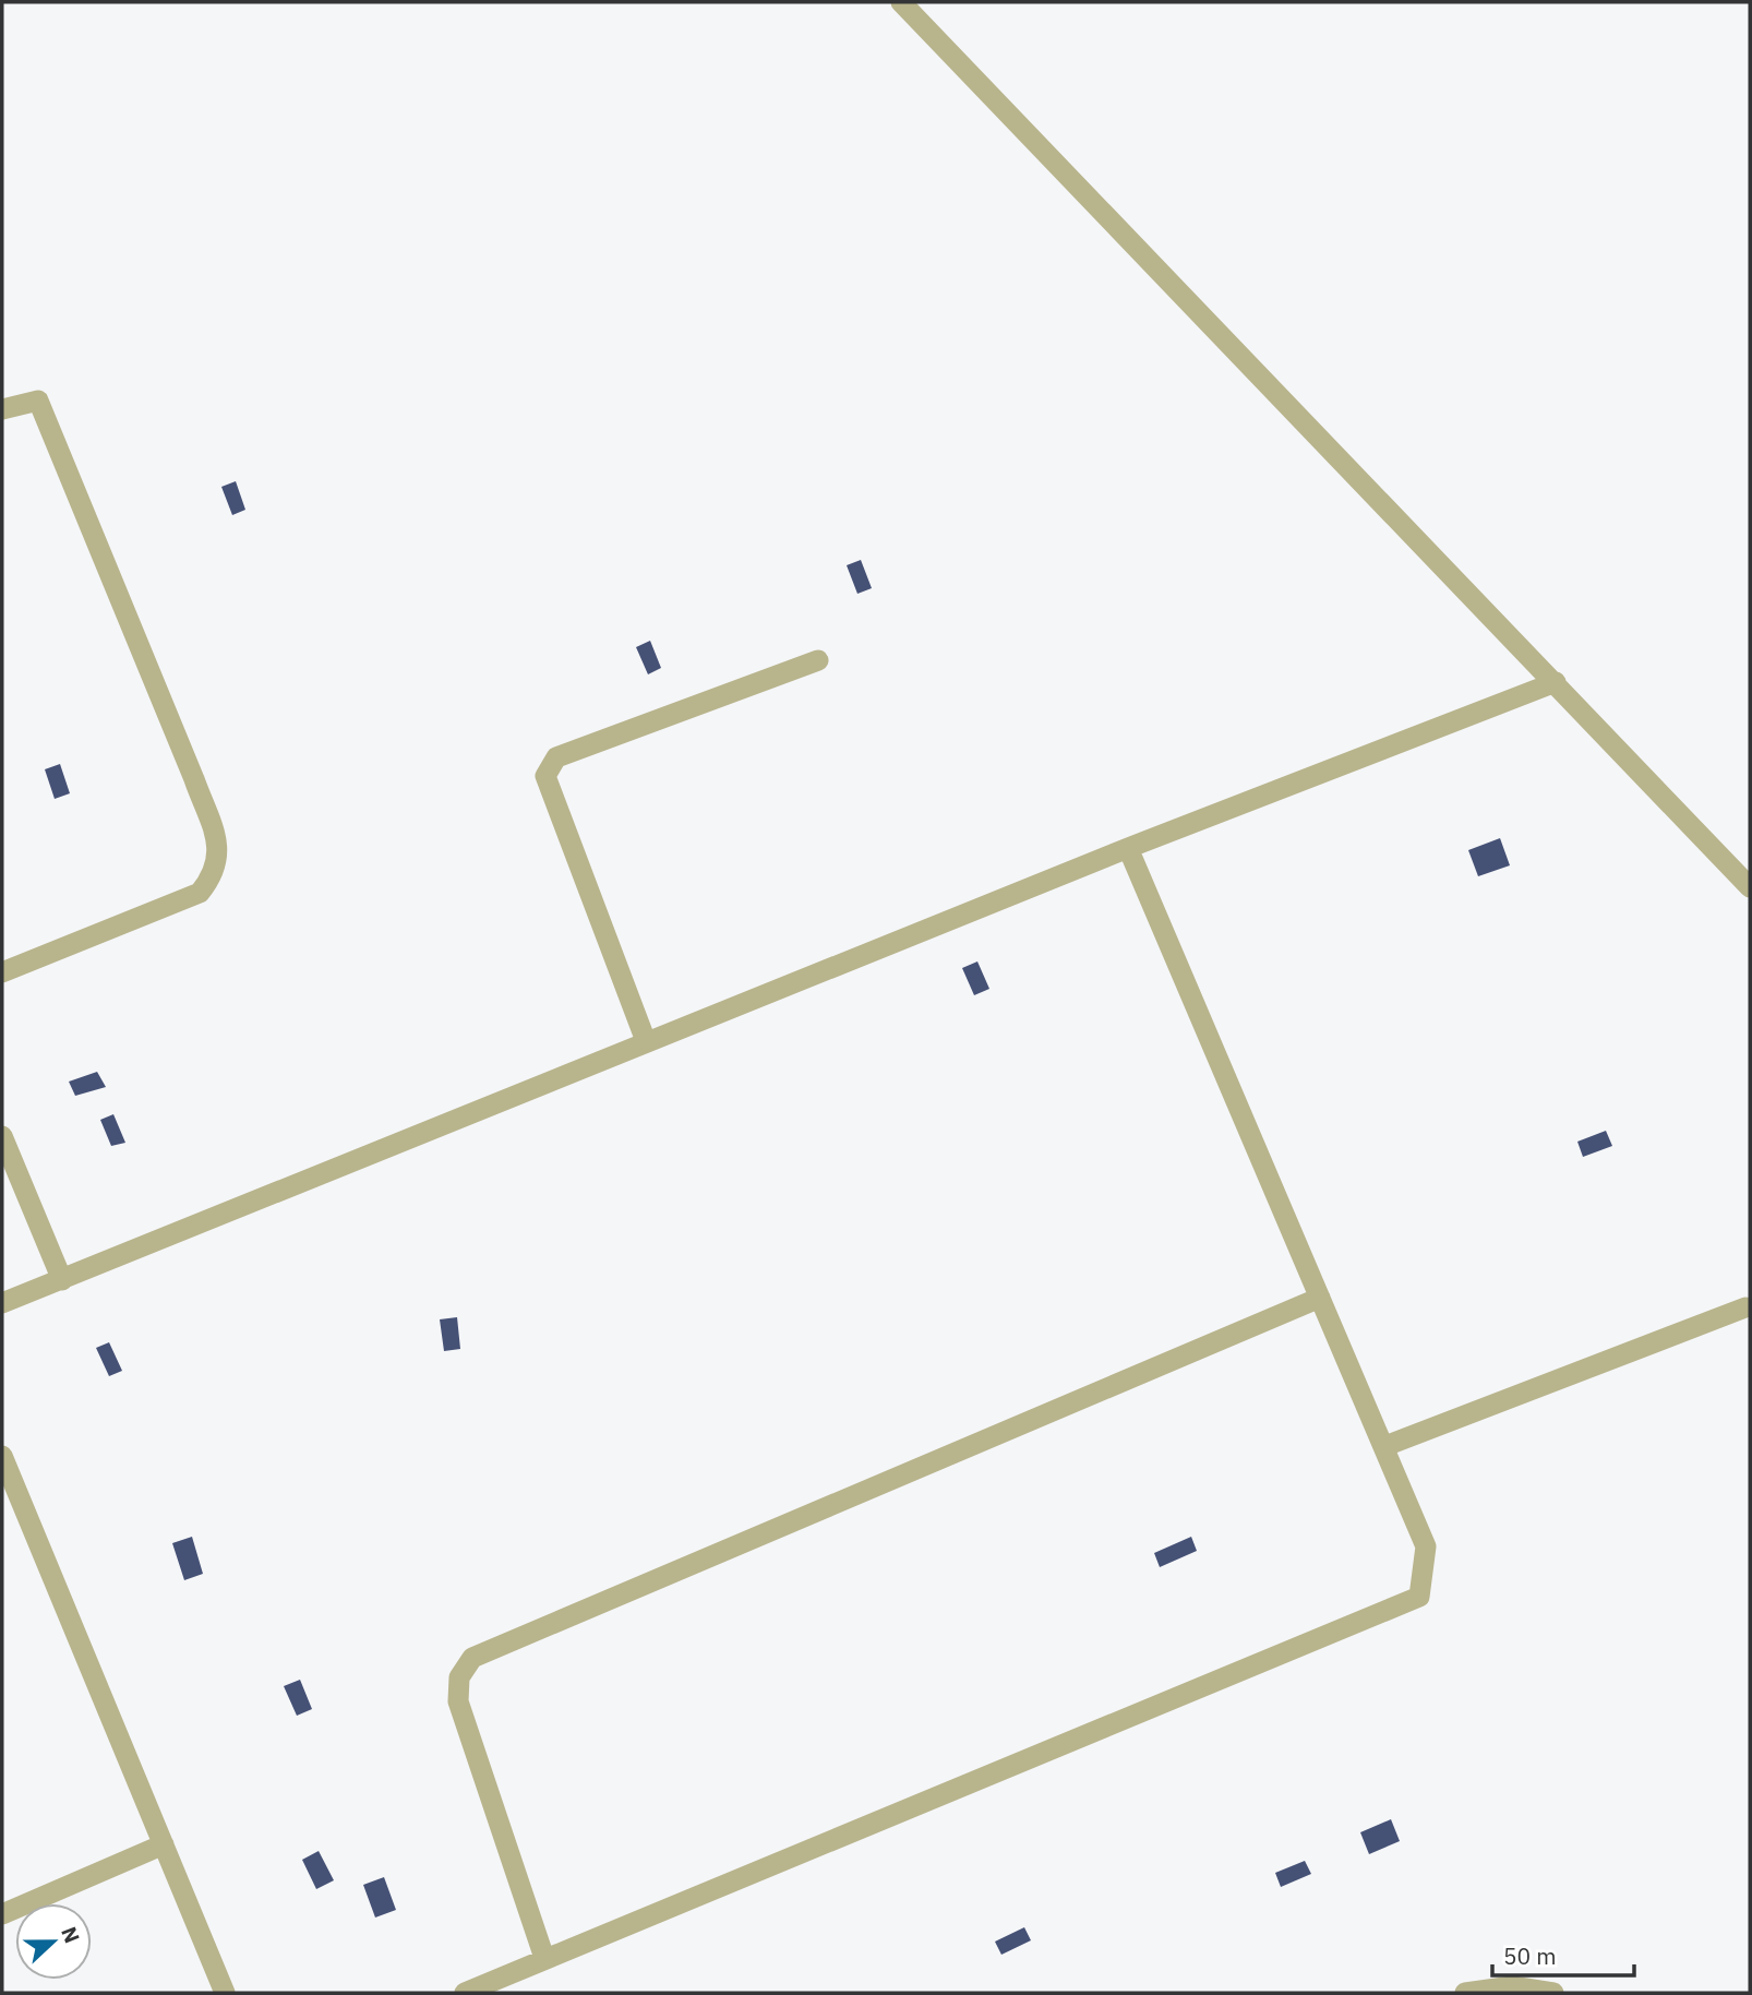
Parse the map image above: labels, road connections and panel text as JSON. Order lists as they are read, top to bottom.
{
  "scale_bar": "50 m",
  "north": "right"
}
